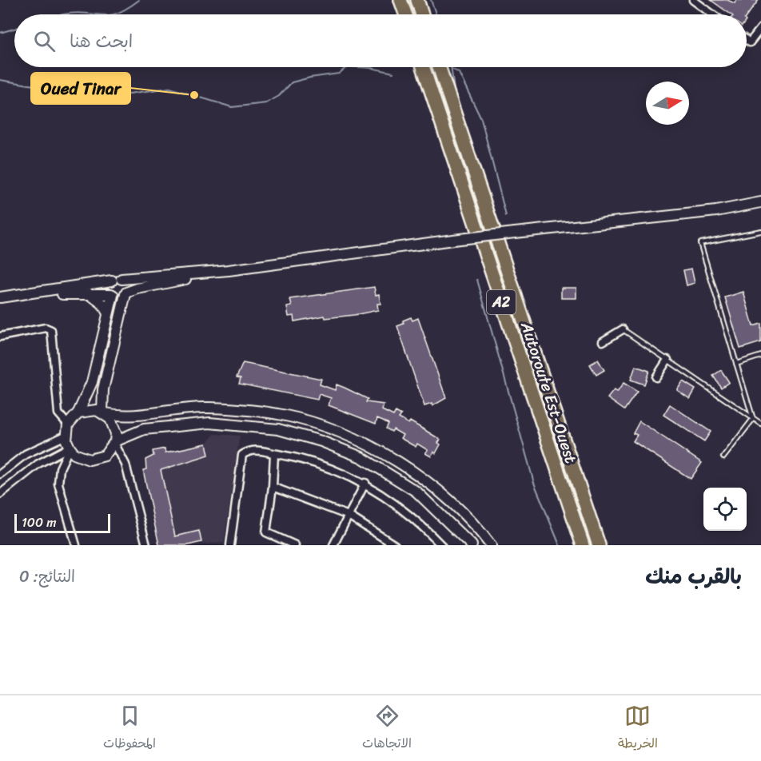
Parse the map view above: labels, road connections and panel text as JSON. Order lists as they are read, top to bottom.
{
  "streets": {
    "highway": ["A2", "Autoroute Est-Ouest"]
  },
  "places": ["Oued Tinar"],
  "scale_bar": "100 m",
  "north": "right",
  "page": {
    "search": "ابحث هنا",
    "scale": "100 m",
    "heading": ["بالقرب منك", "النتائج: 0"],
    "nav": ["الخريطة", "الاتجاهات", "المحفوظات"]
  }
}
